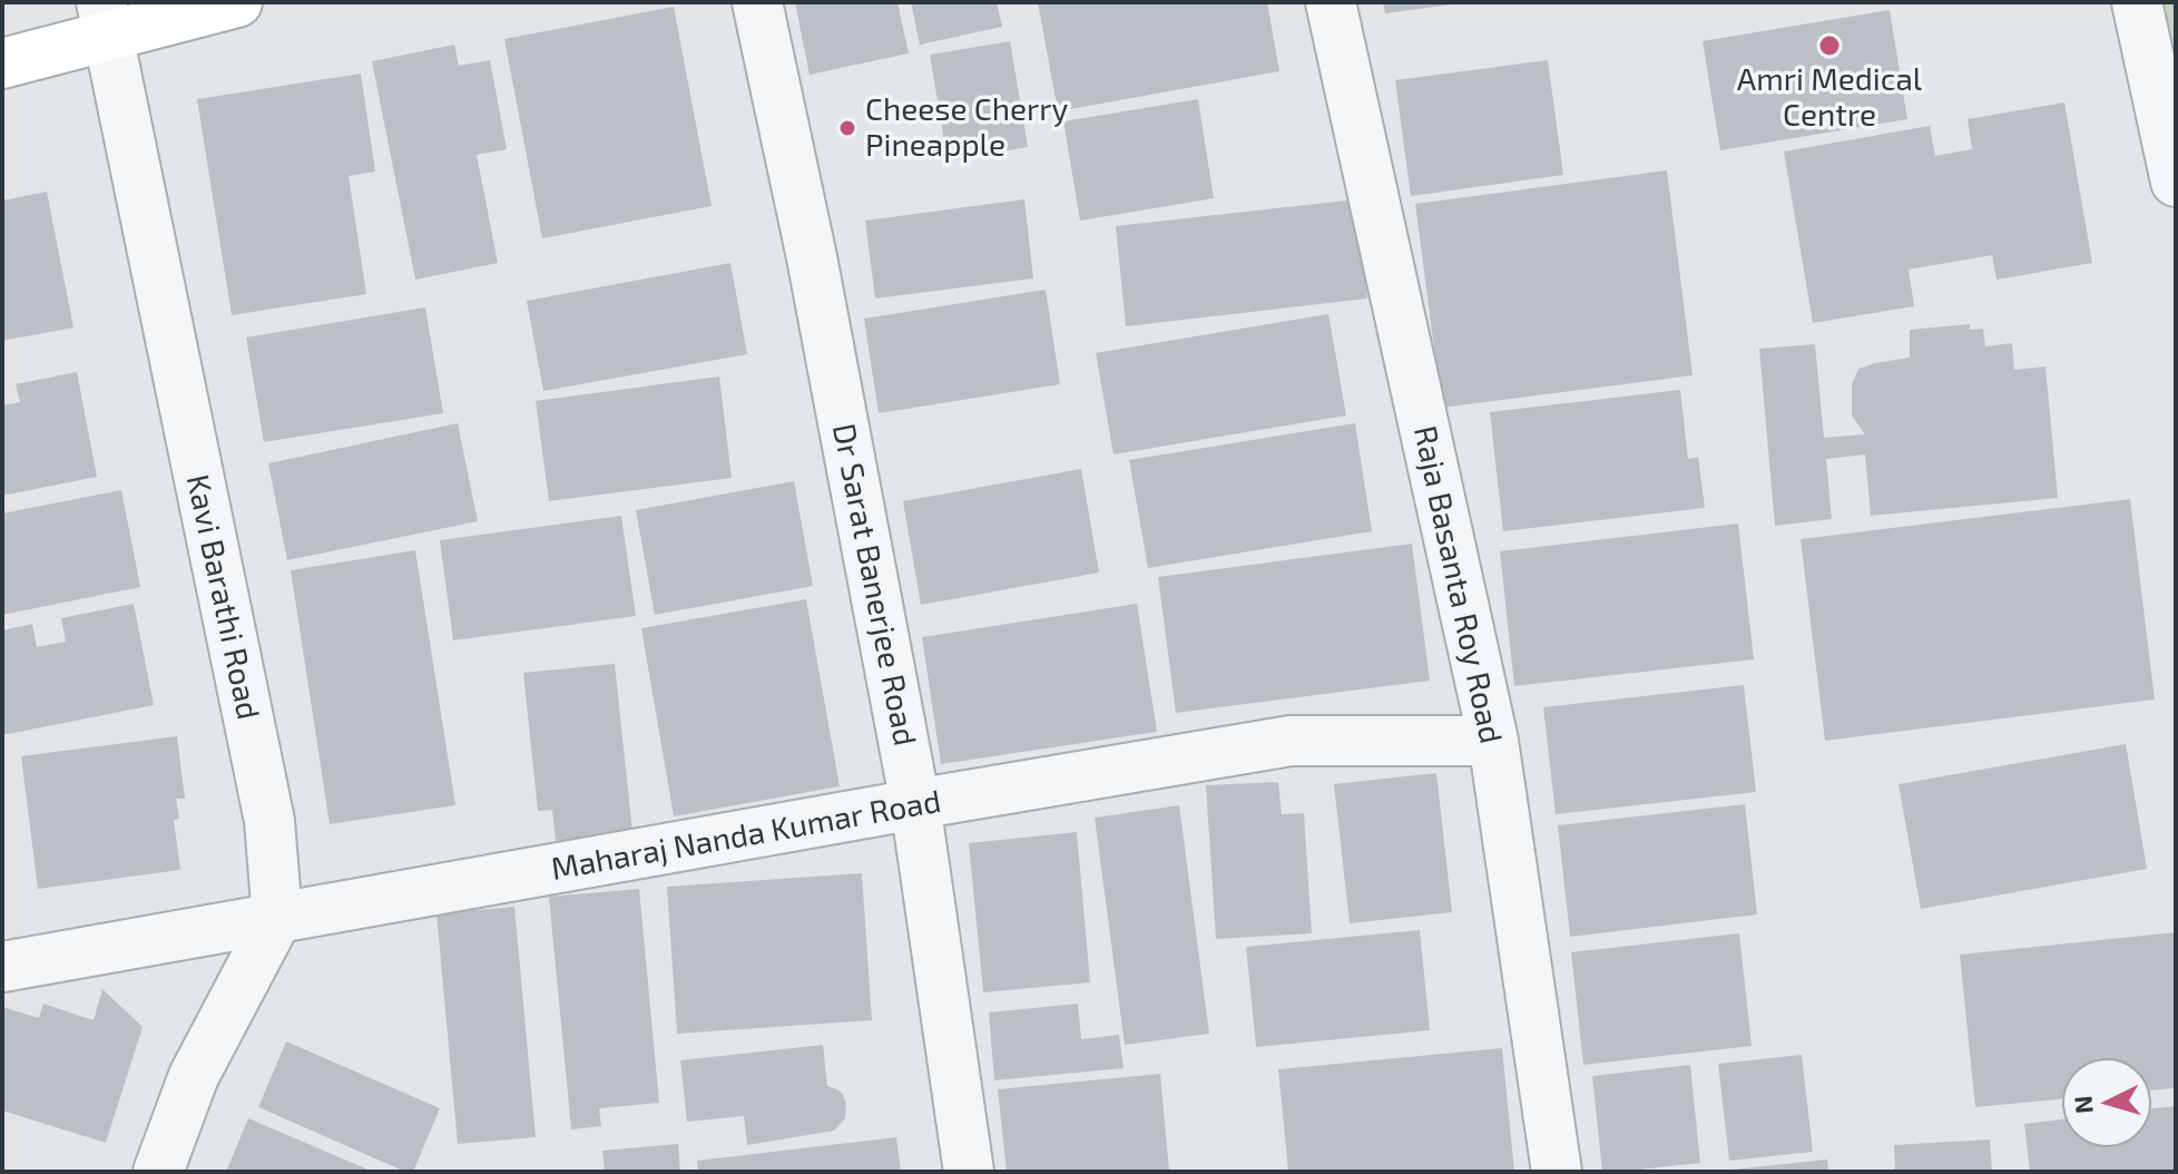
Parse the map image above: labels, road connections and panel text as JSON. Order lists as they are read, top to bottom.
{
  "streets": {
    "street": [
      "Dr Sarat Banerjee Road",
      "Raja Basanta Roy Road",
      "Kavi Barathi Road",
      "Maharaj Nanda Kumar Road"
    ]
  },
  "crossings": [
    ["Dr Sarat Banerjee Road", "Maharaj Nanda Kumar Road"],
    ["Raja Basanta Roy Road", "Maharaj Nanda Kumar Road"],
    ["Kavi Barathi Road", "Maharaj Nanda Kumar Road"]
  ],
  "places": ["Amri Medical Centre", "Cheese Cherry Pineapple"],
  "north": "left"
}
